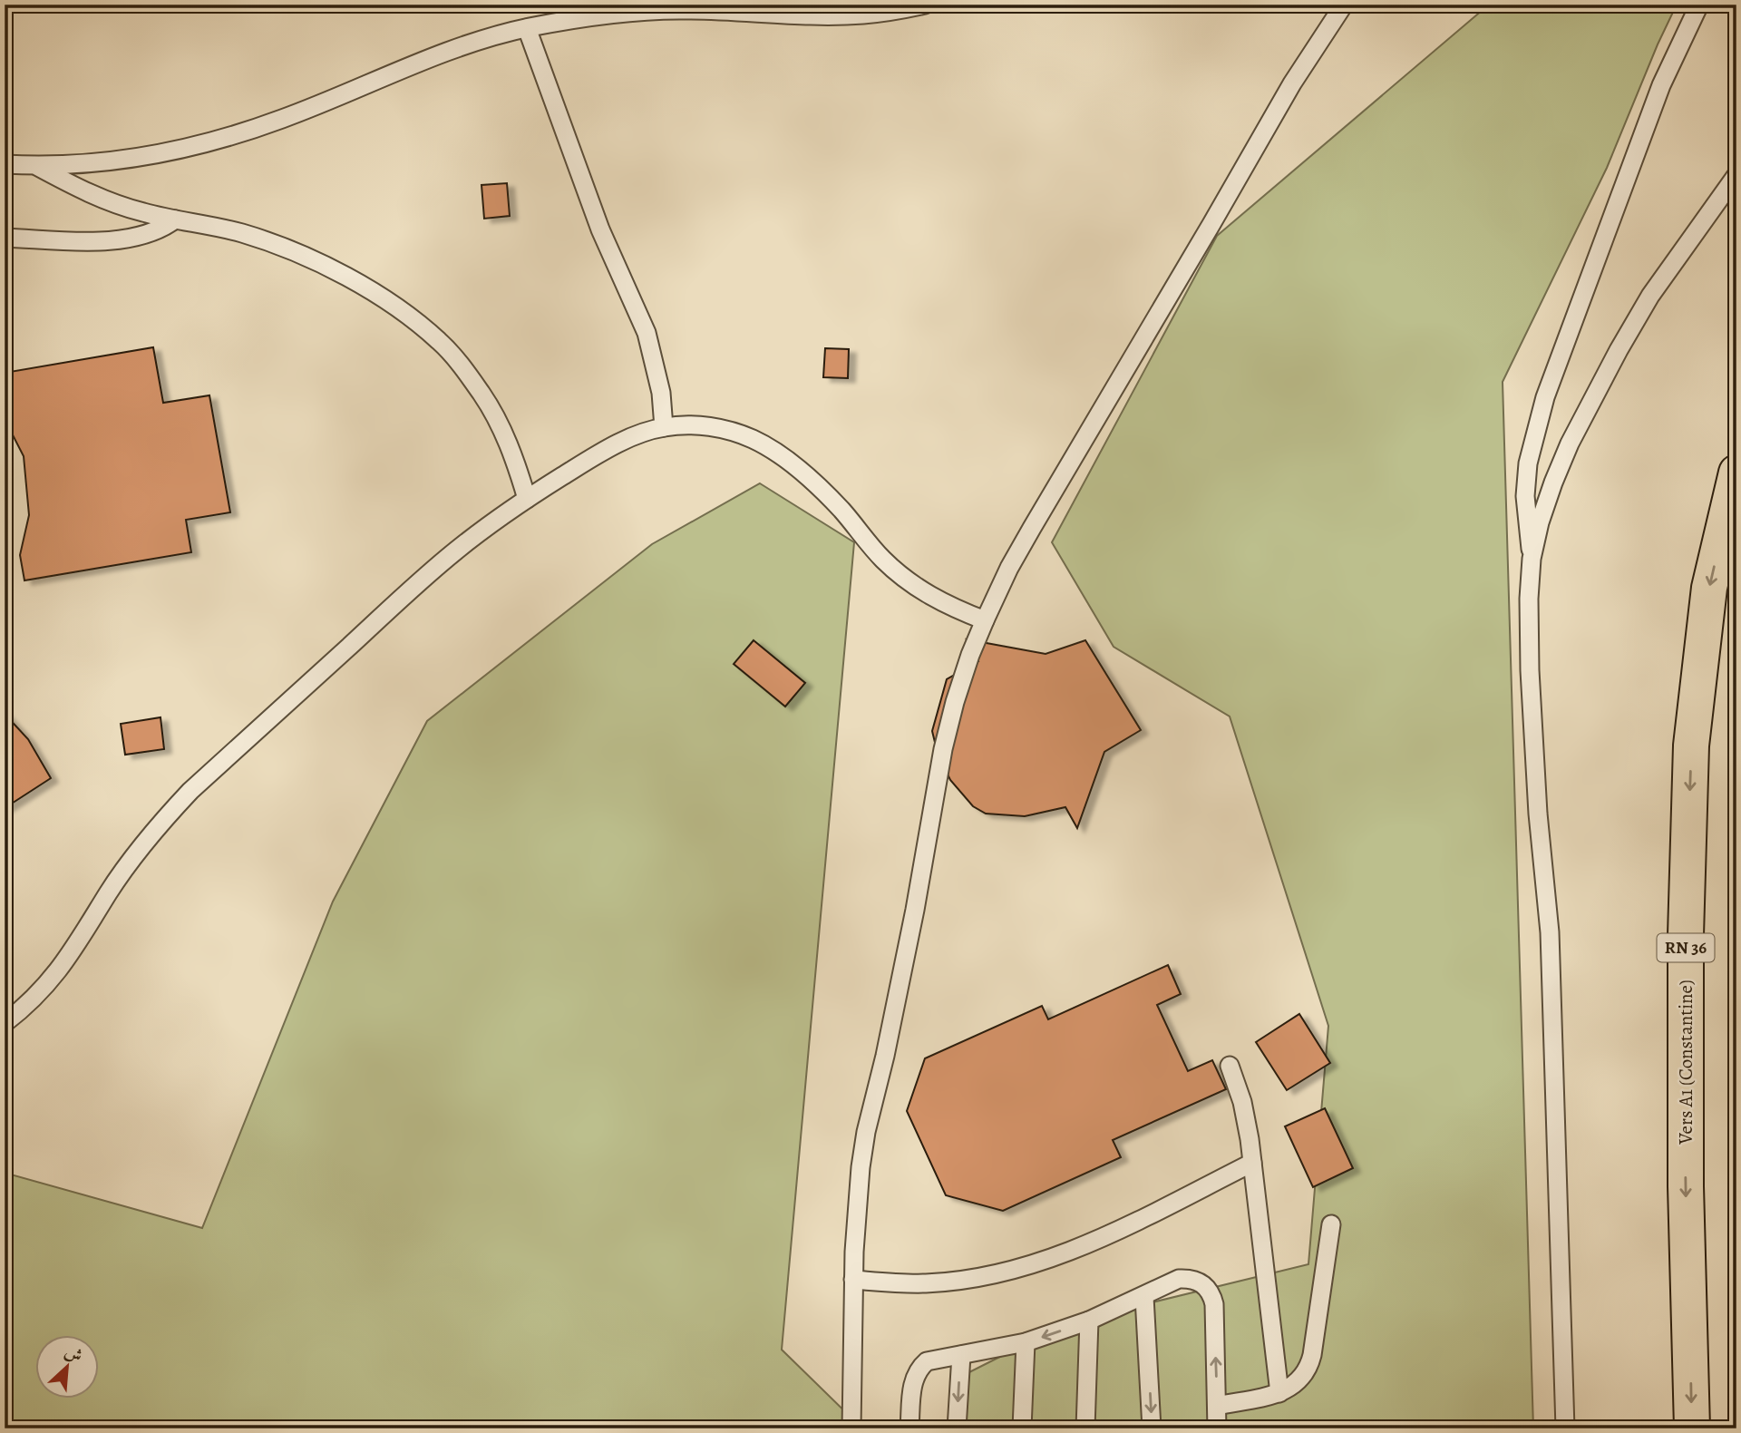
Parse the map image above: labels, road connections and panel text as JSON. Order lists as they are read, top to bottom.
{
  "streets": {
    "highway": ["RN 36", "Vers A1 (Constantine)"]
  },
  "one_way": ["Vers A1 (Constantine)"],
  "north": "top right"
}
